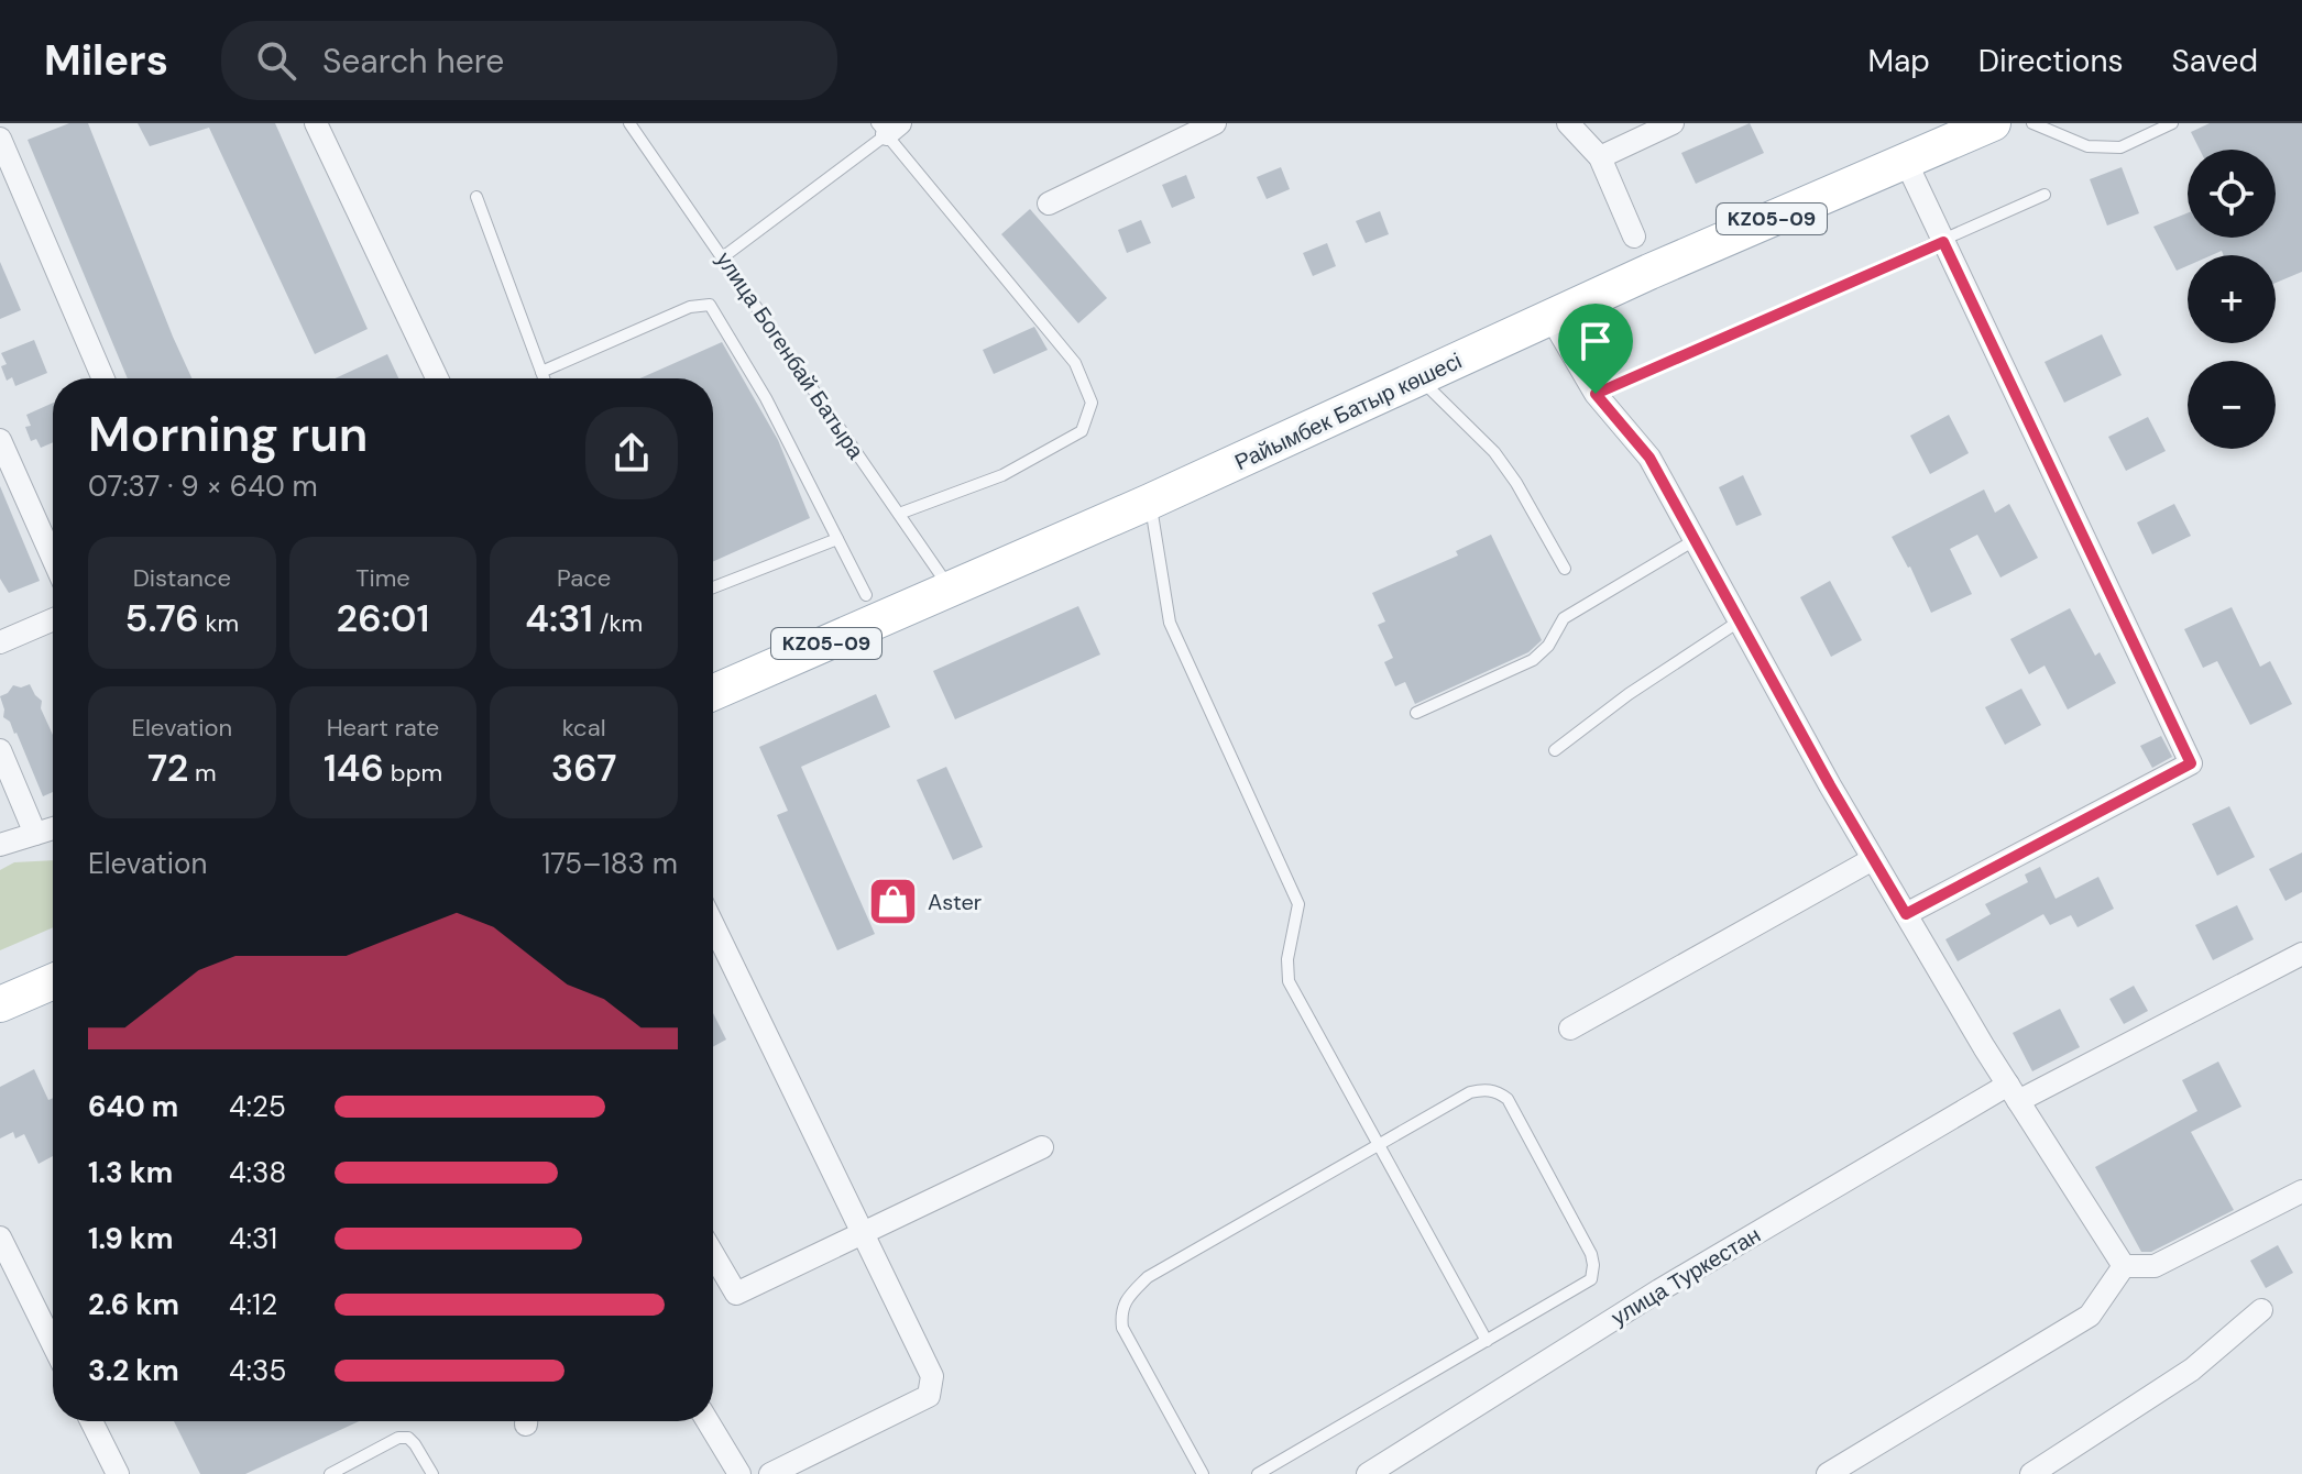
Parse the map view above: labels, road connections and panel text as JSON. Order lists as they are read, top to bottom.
{
  "streets": {
    "main road": ["KZ05-09", "Райымбек Батыр көшесі"],
    "street": ["улица Туркестан"],
    "lane": ["улица Богенбай Батыра"]
  },
  "crossings": [
    ["улица Богенбай Батыра", "Райымбек Батыр көшесі"]
  ],
  "places": {
    "shop": ["Aster"]
  },
  "page": {
    "header": "Milers",
    "search": "Search here",
    "nav": ["Map", "Directions", "Saved"],
    "map_buttons": ["+", "−"],
    "heading": ["Morning run", "07:37 · 9 × 640 m"],
    "stats": [
      ["Distance", "5.76 km"],
      ["Time", "26:01"],
      ["Pace", "4:31 /km"],
      ["Elevation", "72 m"],
      ["Heart rate", "146 bpm"],
      ["kcal", "367"]
    ],
    "chart": ["Elevation", "175–183 m"],
    "list": [
      {
        "name": "640 m",
        "note": "4:25"
      },
      {
        "name": "1.3 km",
        "note": "4:38"
      },
      {
        "name": "1.9 km",
        "note": "4:31"
      },
      {
        "name": "2.6 km",
        "note": "4:12"
      },
      {
        "name": "3.2 km",
        "note": "4:35"
      }
    ]
  }
}
